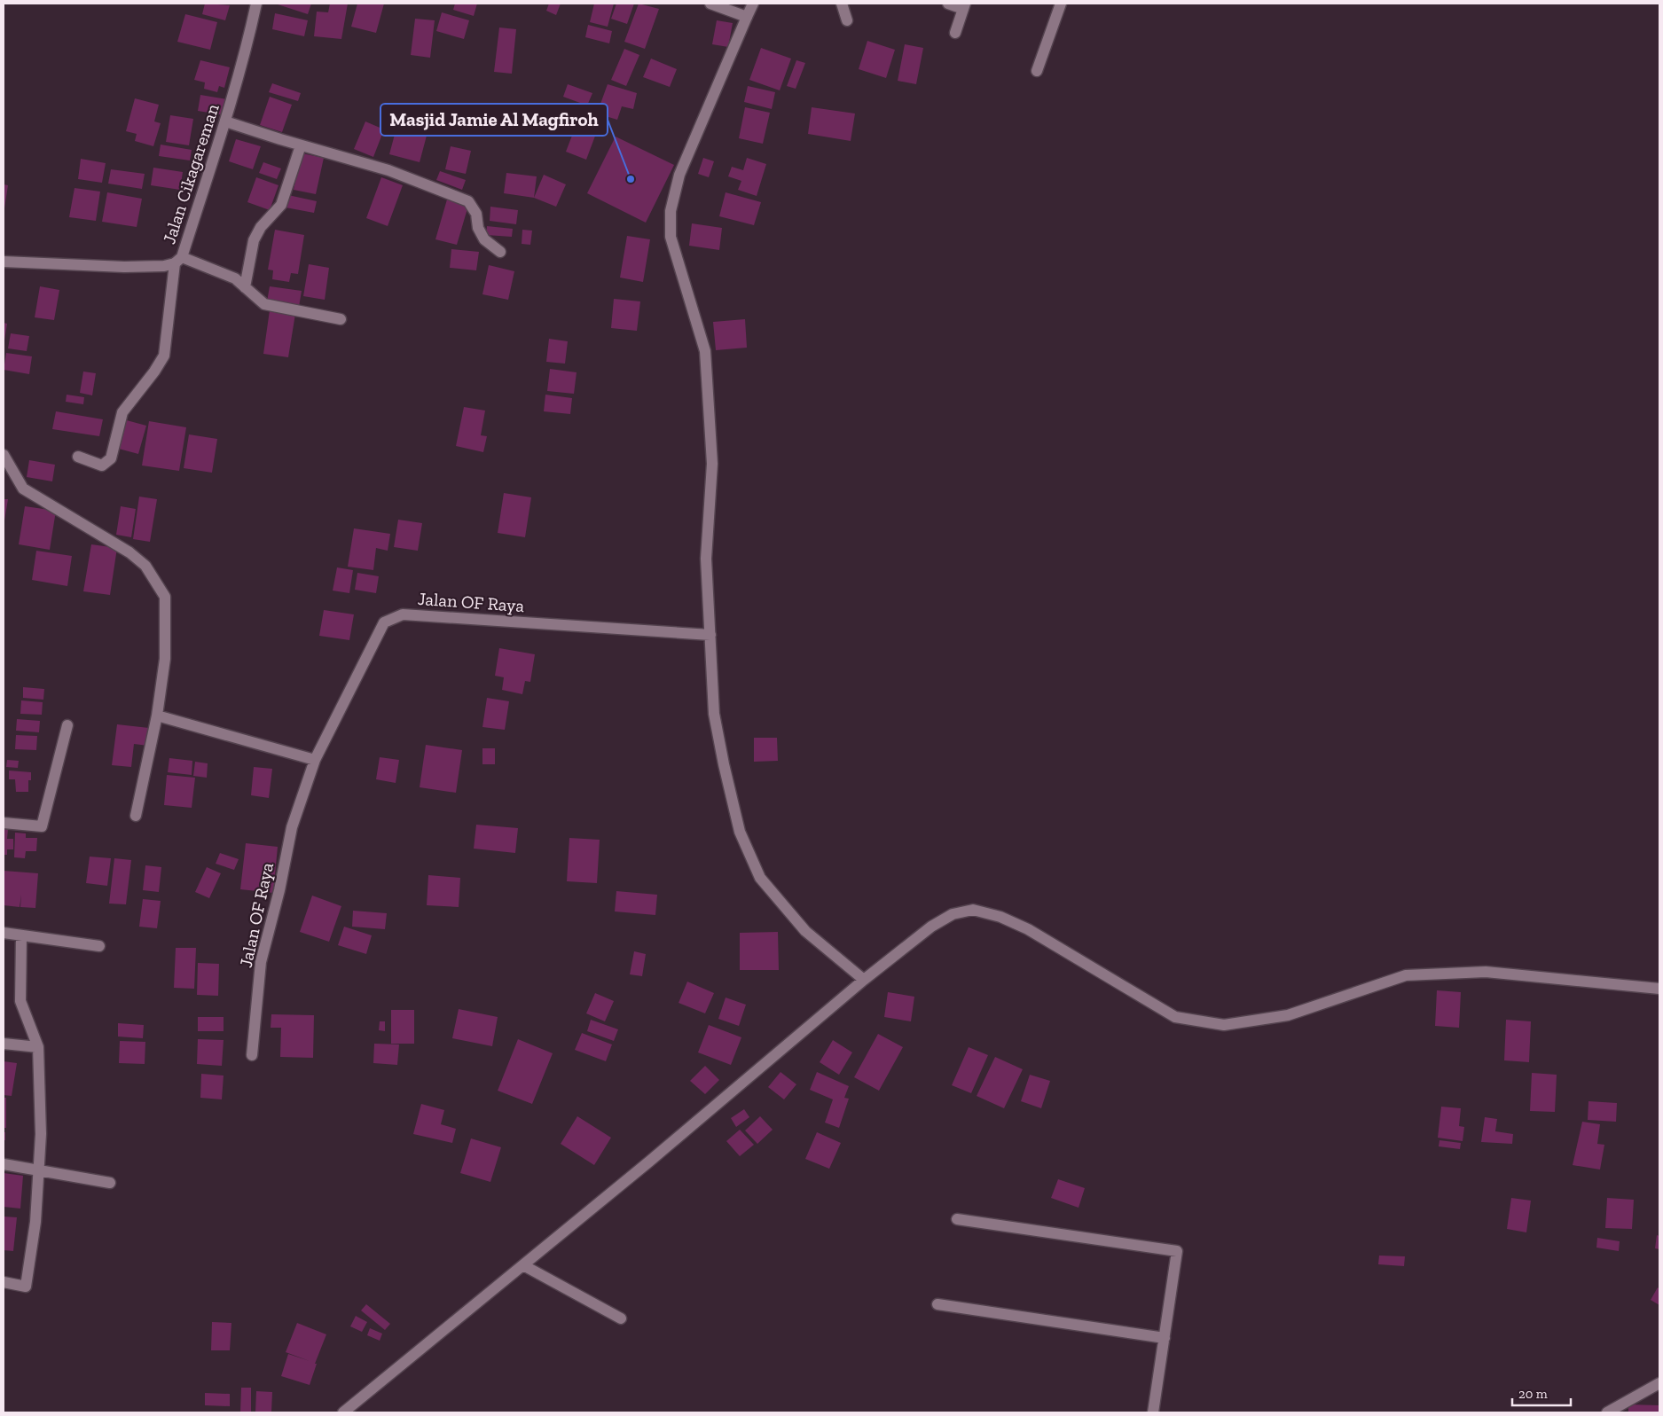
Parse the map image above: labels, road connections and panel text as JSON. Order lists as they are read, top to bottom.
{
  "streets": {
    "street": ["Jalan Cikagareman", "Jalan OF Raya"]
  },
  "places": ["Masjid Jamie Al Magfiroh"],
  "scale_bar": "20 m"
}
